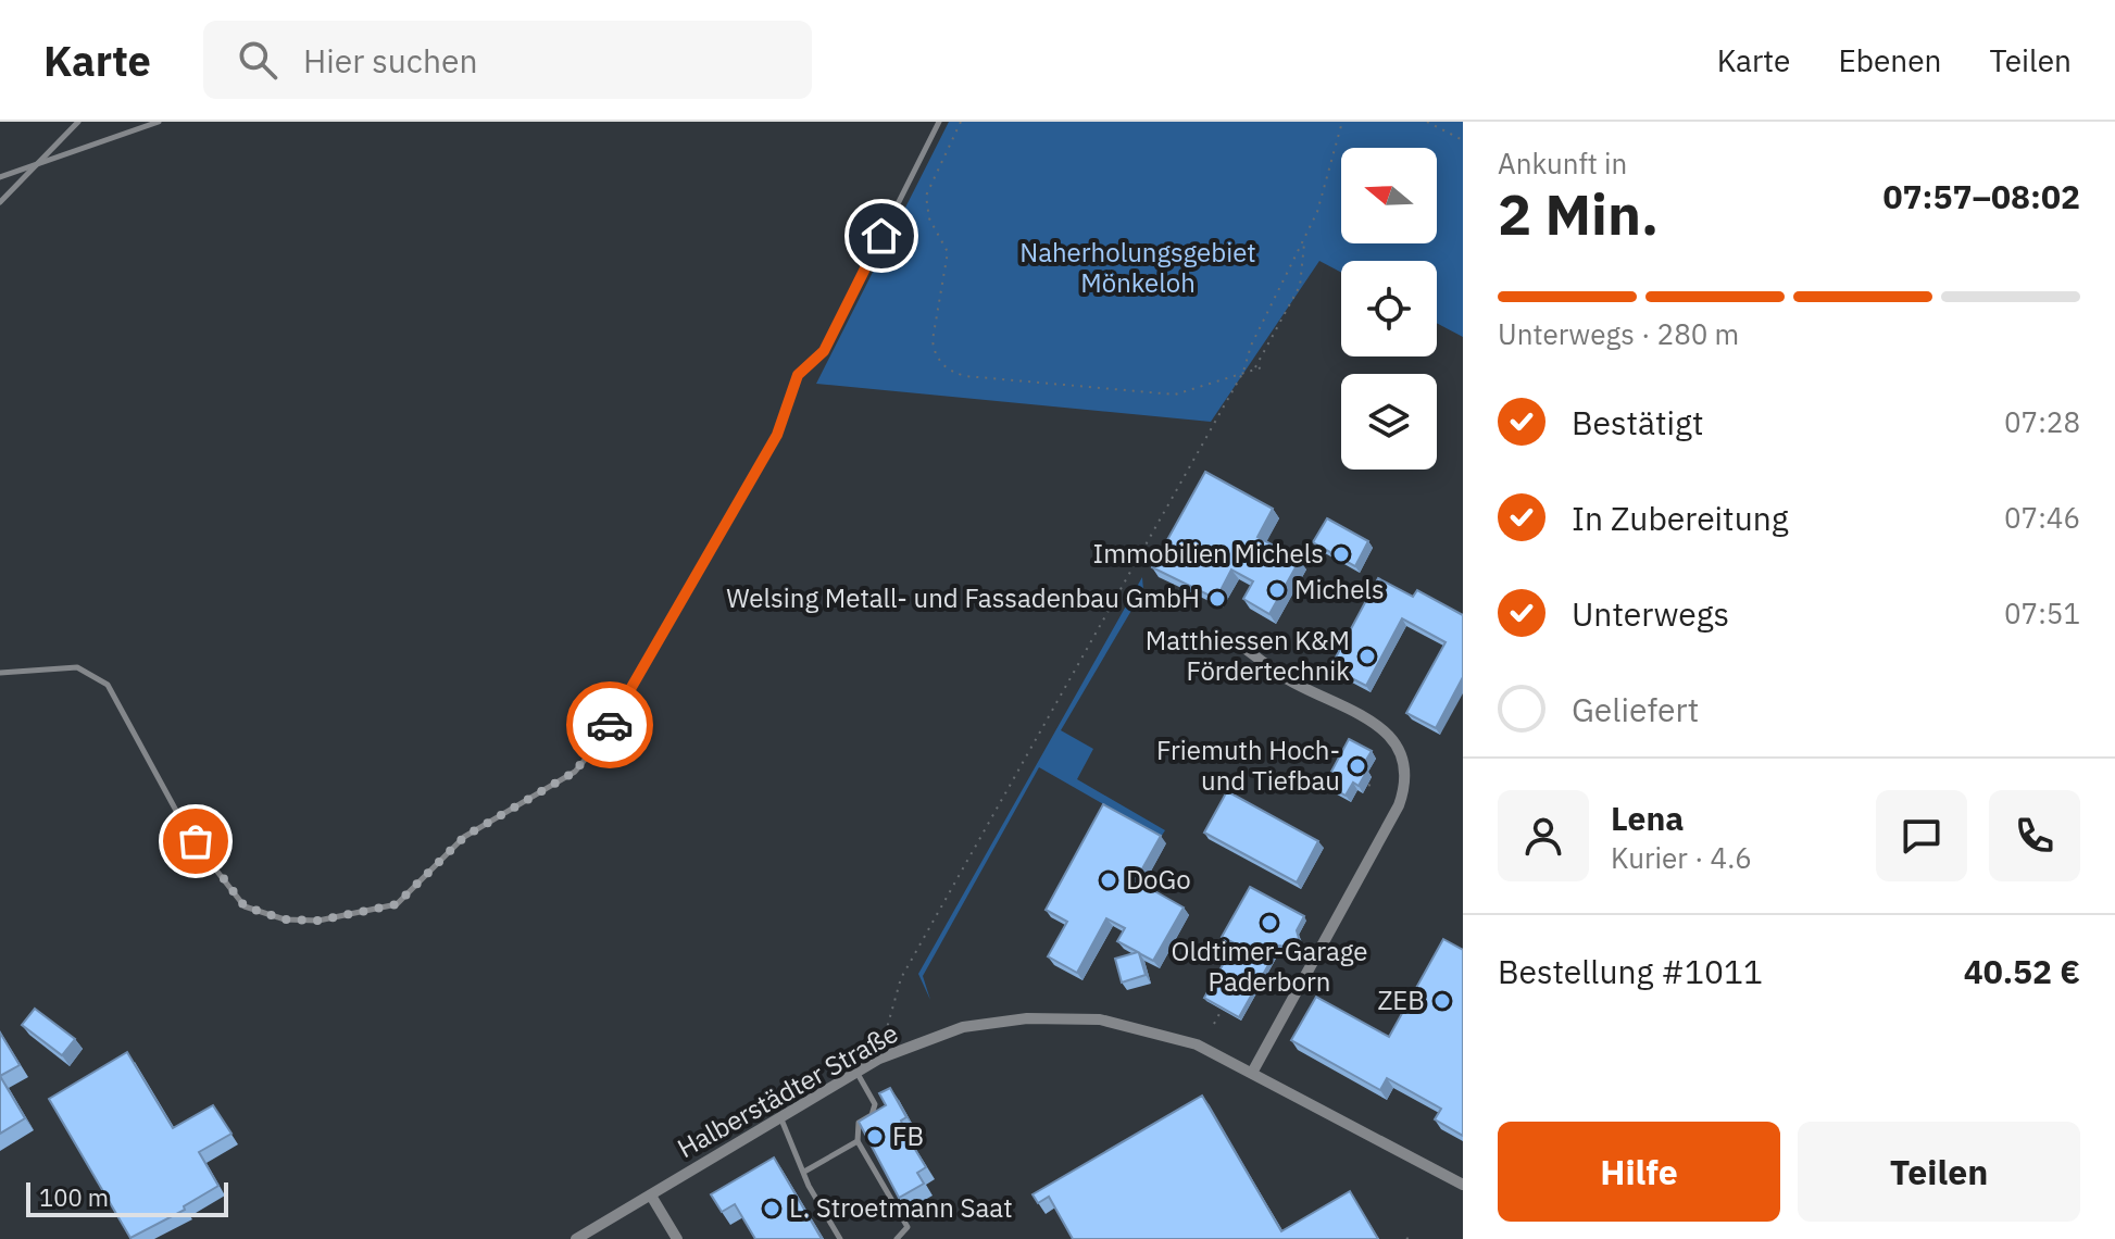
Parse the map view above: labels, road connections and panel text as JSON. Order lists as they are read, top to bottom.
{
  "streets": {
    "street": ["Halberstädter Straße"]
  },
  "parks": ["Naherholungsgebiet Mönkeloh"],
  "places": [
    "Immobilien Michels",
    "Michels",
    "Welsing Metall- und Fassadenbau GmbH",
    "Matthiessen K&M Fördertechnik",
    "Friemuth Hoch- und Tiefbau",
    "DoGo",
    "Oldtimer-Garage Paderborn",
    "ZEB",
    "FB",
    "L. Stroetmann Saat"
  ],
  "scale_bar": "100 m",
  "north": "left",
  "page": {
    "header": "Karte",
    "search": "Hier suchen",
    "nav": ["Karte", "Ebenen", "Teilen"],
    "heading": ["2 Min.", "Ankunft in", "07:57–08:02"],
    "panel": [
      "Lena",
      "Kurier · 4.6",
      "Bestellung #1011",
      "40.52 €"
    ],
    "bar": "Unterwegs · 280 m",
    "list": [
      ["Bestätigt", "07:28"],
      ["In Zubereitung", "07:46"],
      ["Unterwegs", "07:51"],
      "Geliefert"
    ],
    "buttons": ["Hilfe", "Teilen"],
    "scale": "100 m"
  }
}
